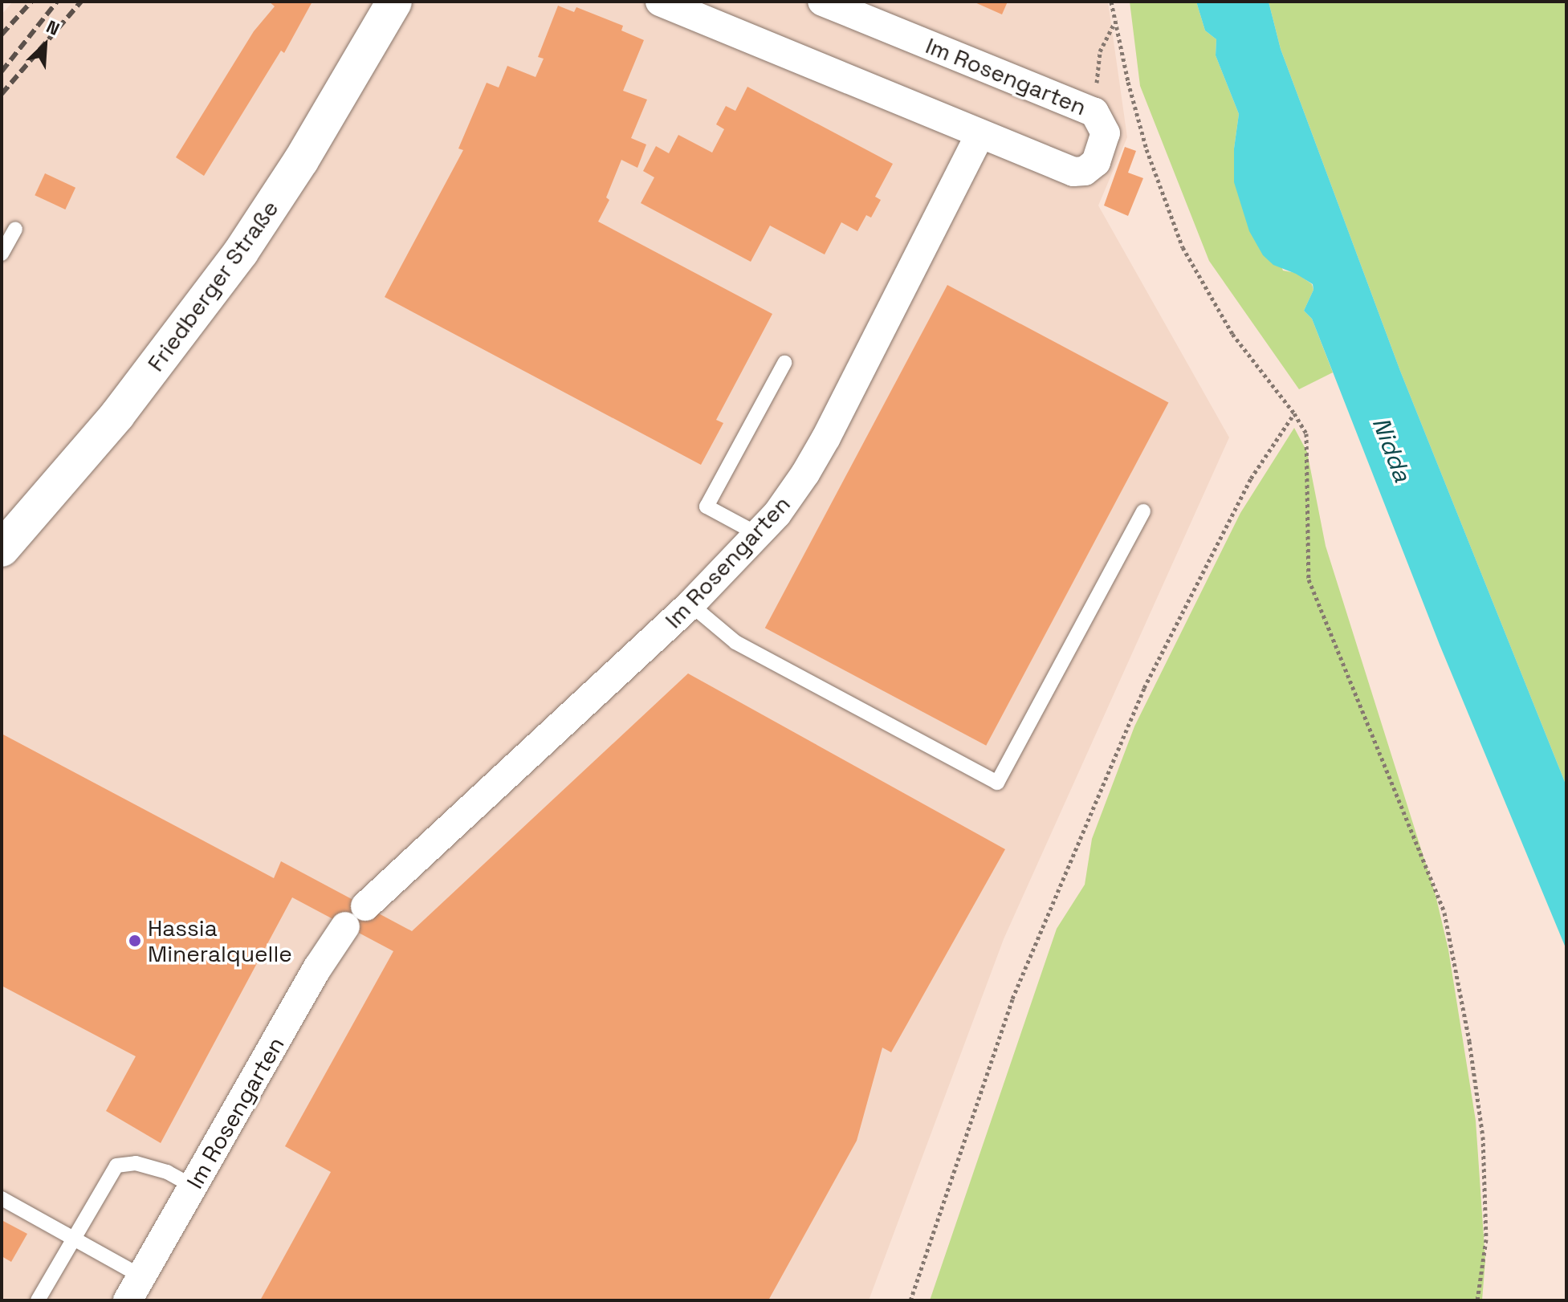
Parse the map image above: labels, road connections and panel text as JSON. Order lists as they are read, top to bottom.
{
  "streets": {
    "street": ["Im Rosengarten", "Friedberger Straße"]
  },
  "water": ["Nidda"],
  "places": ["Hassia Mineralquelle"],
  "north": "top right"
}
